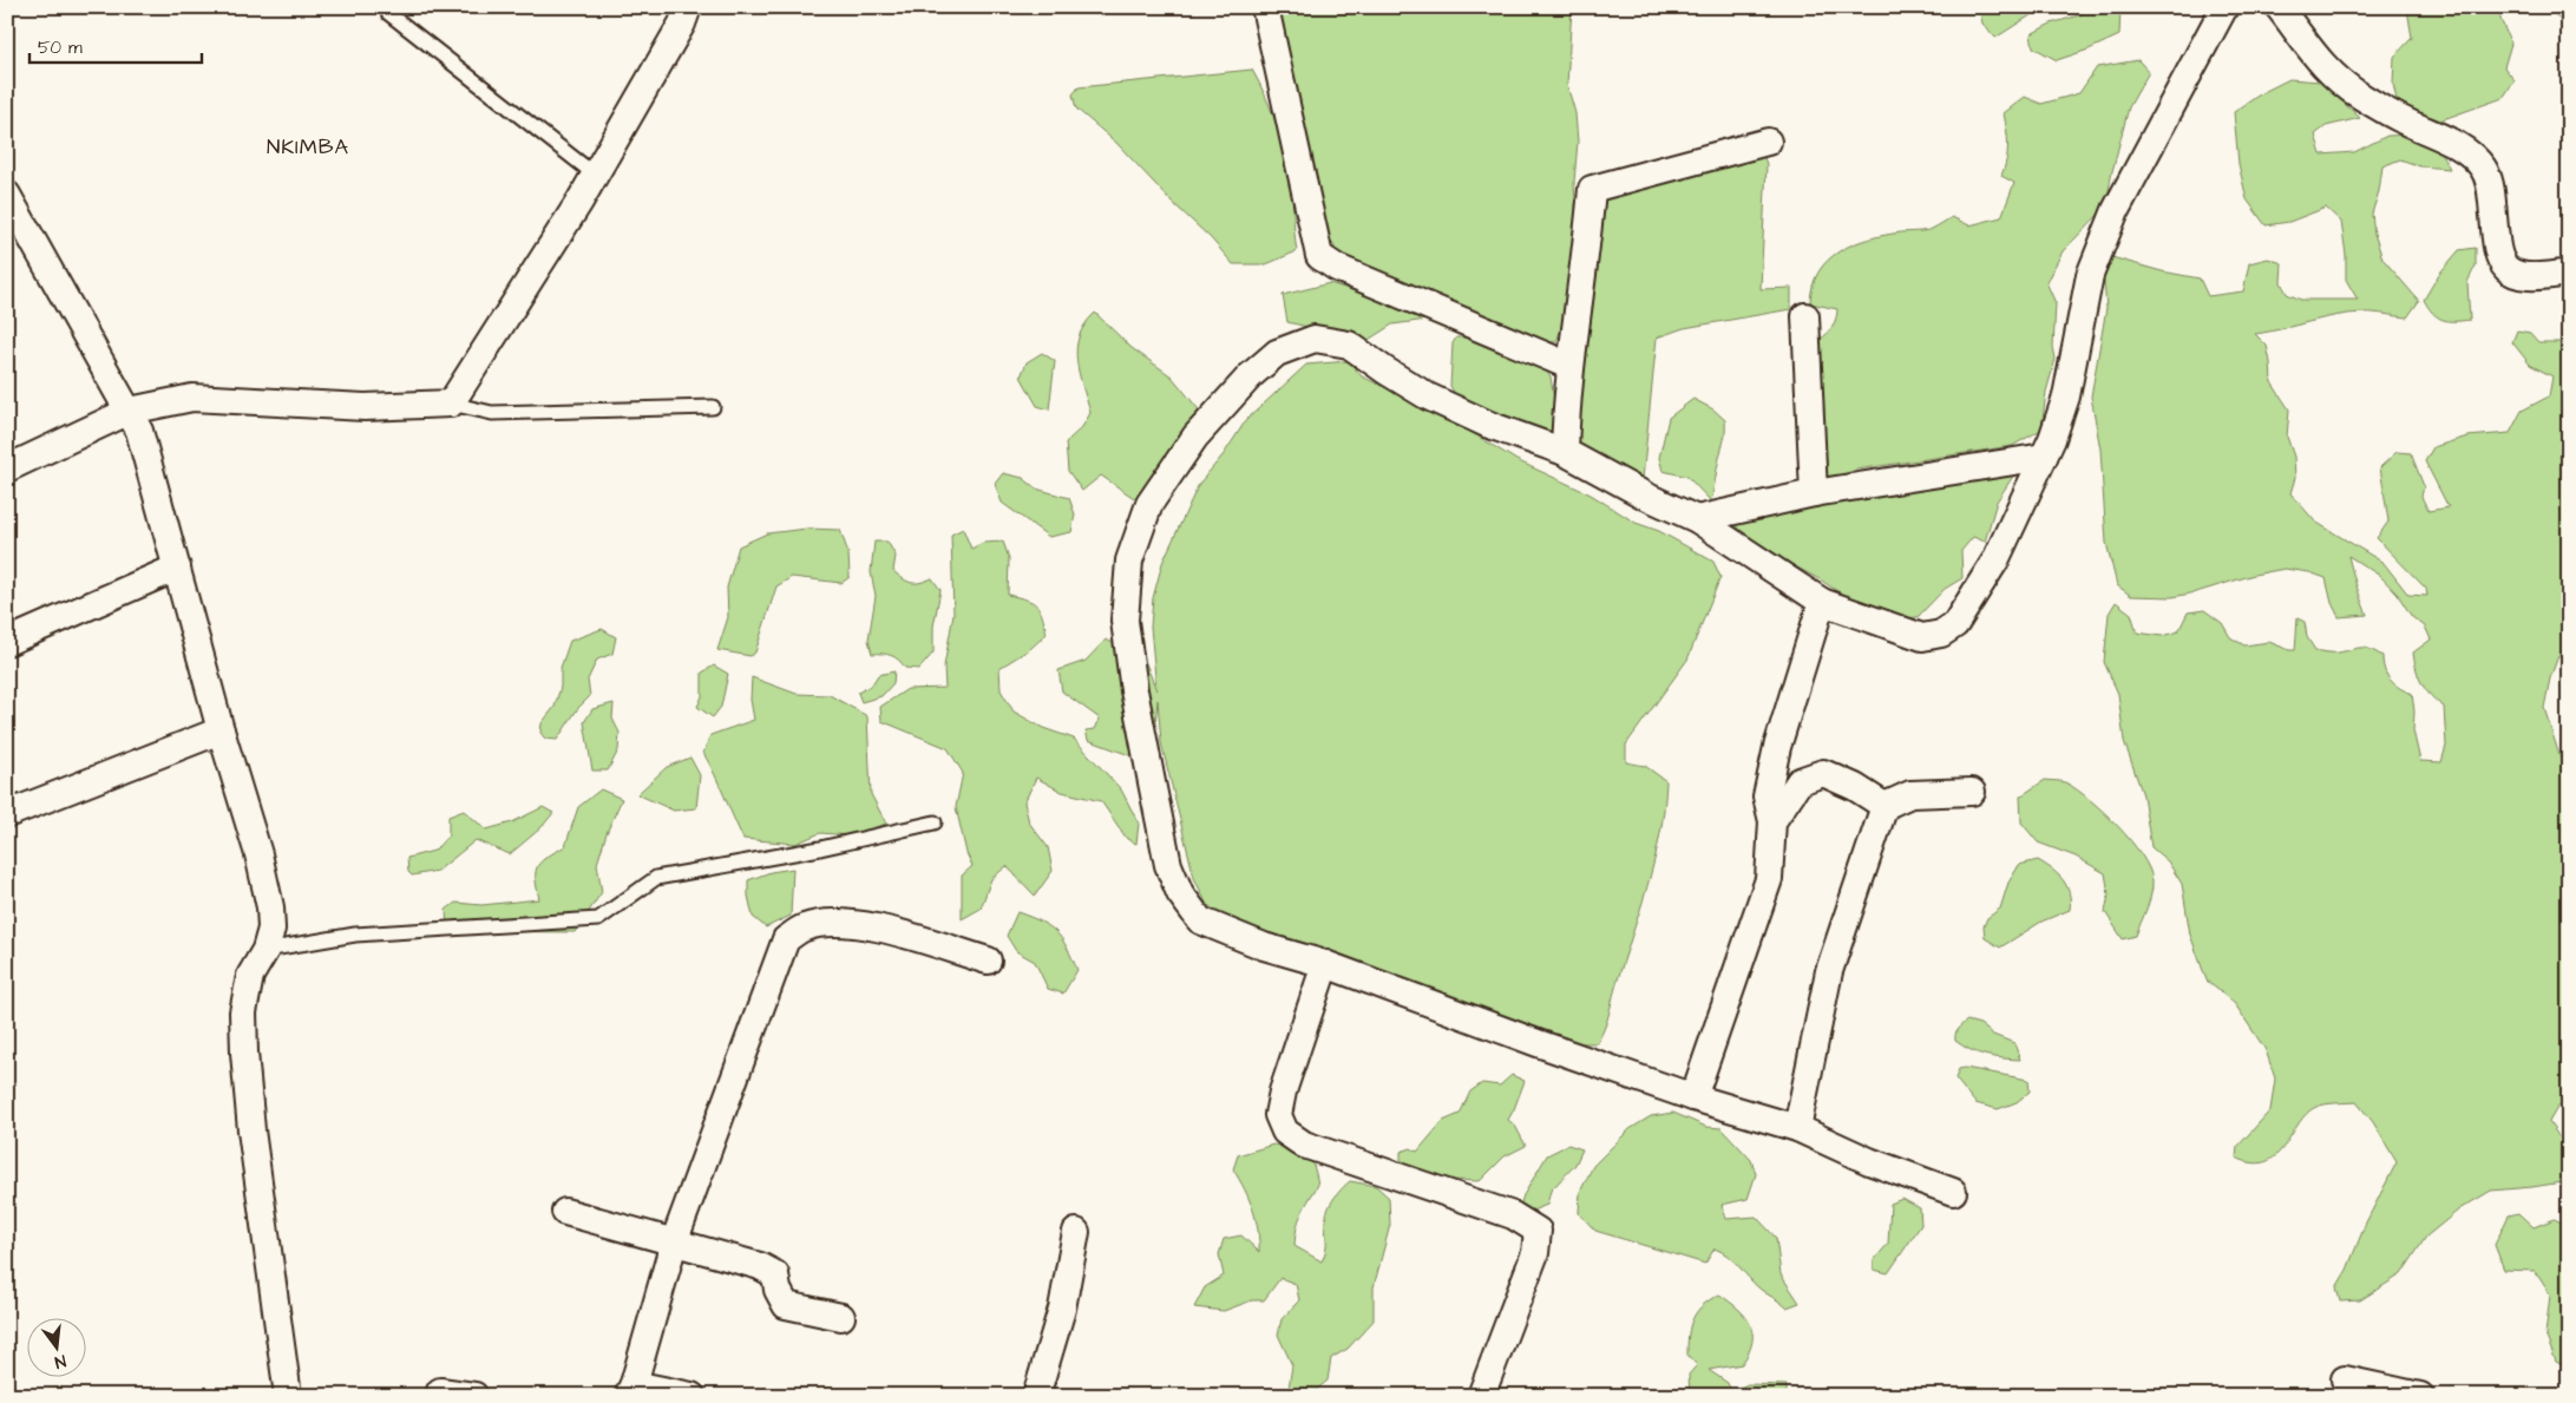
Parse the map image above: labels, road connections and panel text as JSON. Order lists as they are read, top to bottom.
{
  "districts": ["NKIMBA"],
  "scale_bar": "50 m",
  "north": "bottom"
}
